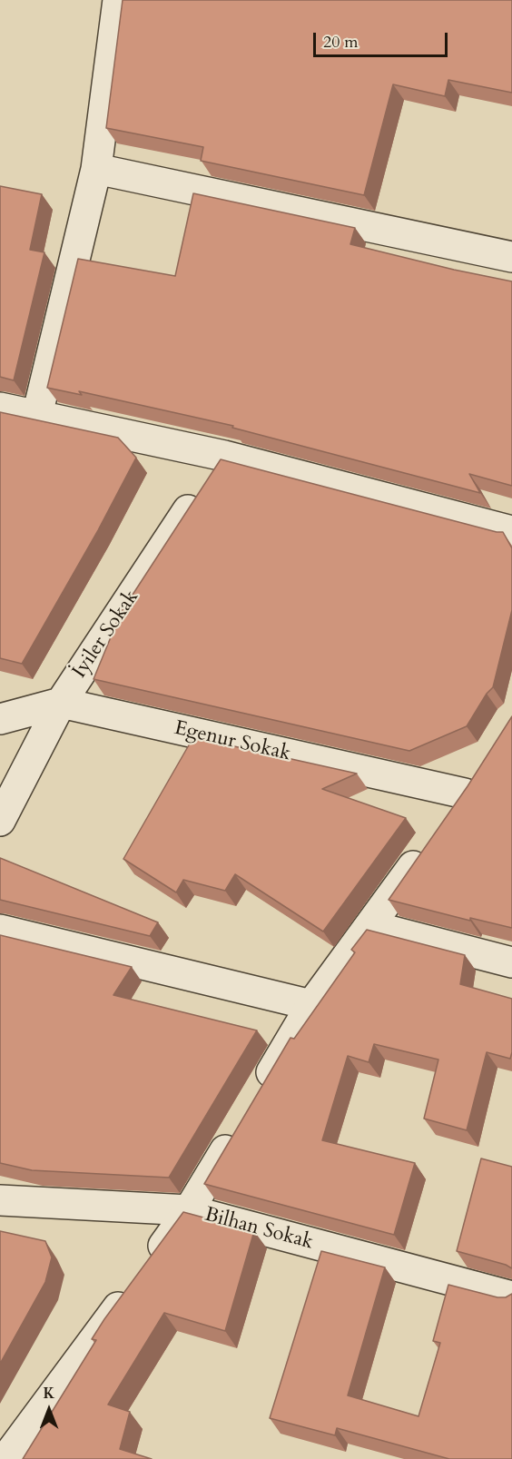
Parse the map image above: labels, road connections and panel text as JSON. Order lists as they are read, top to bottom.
{
  "streets": {
    "street": ["İyiler Sokak", "Egenur Sokak", "Bilhan Sokak"]
  },
  "crossings": [
    ["İyiler Sokak", "Egenur Sokak"]
  ],
  "scale_bar": "20 m",
  "north": "top"
}
